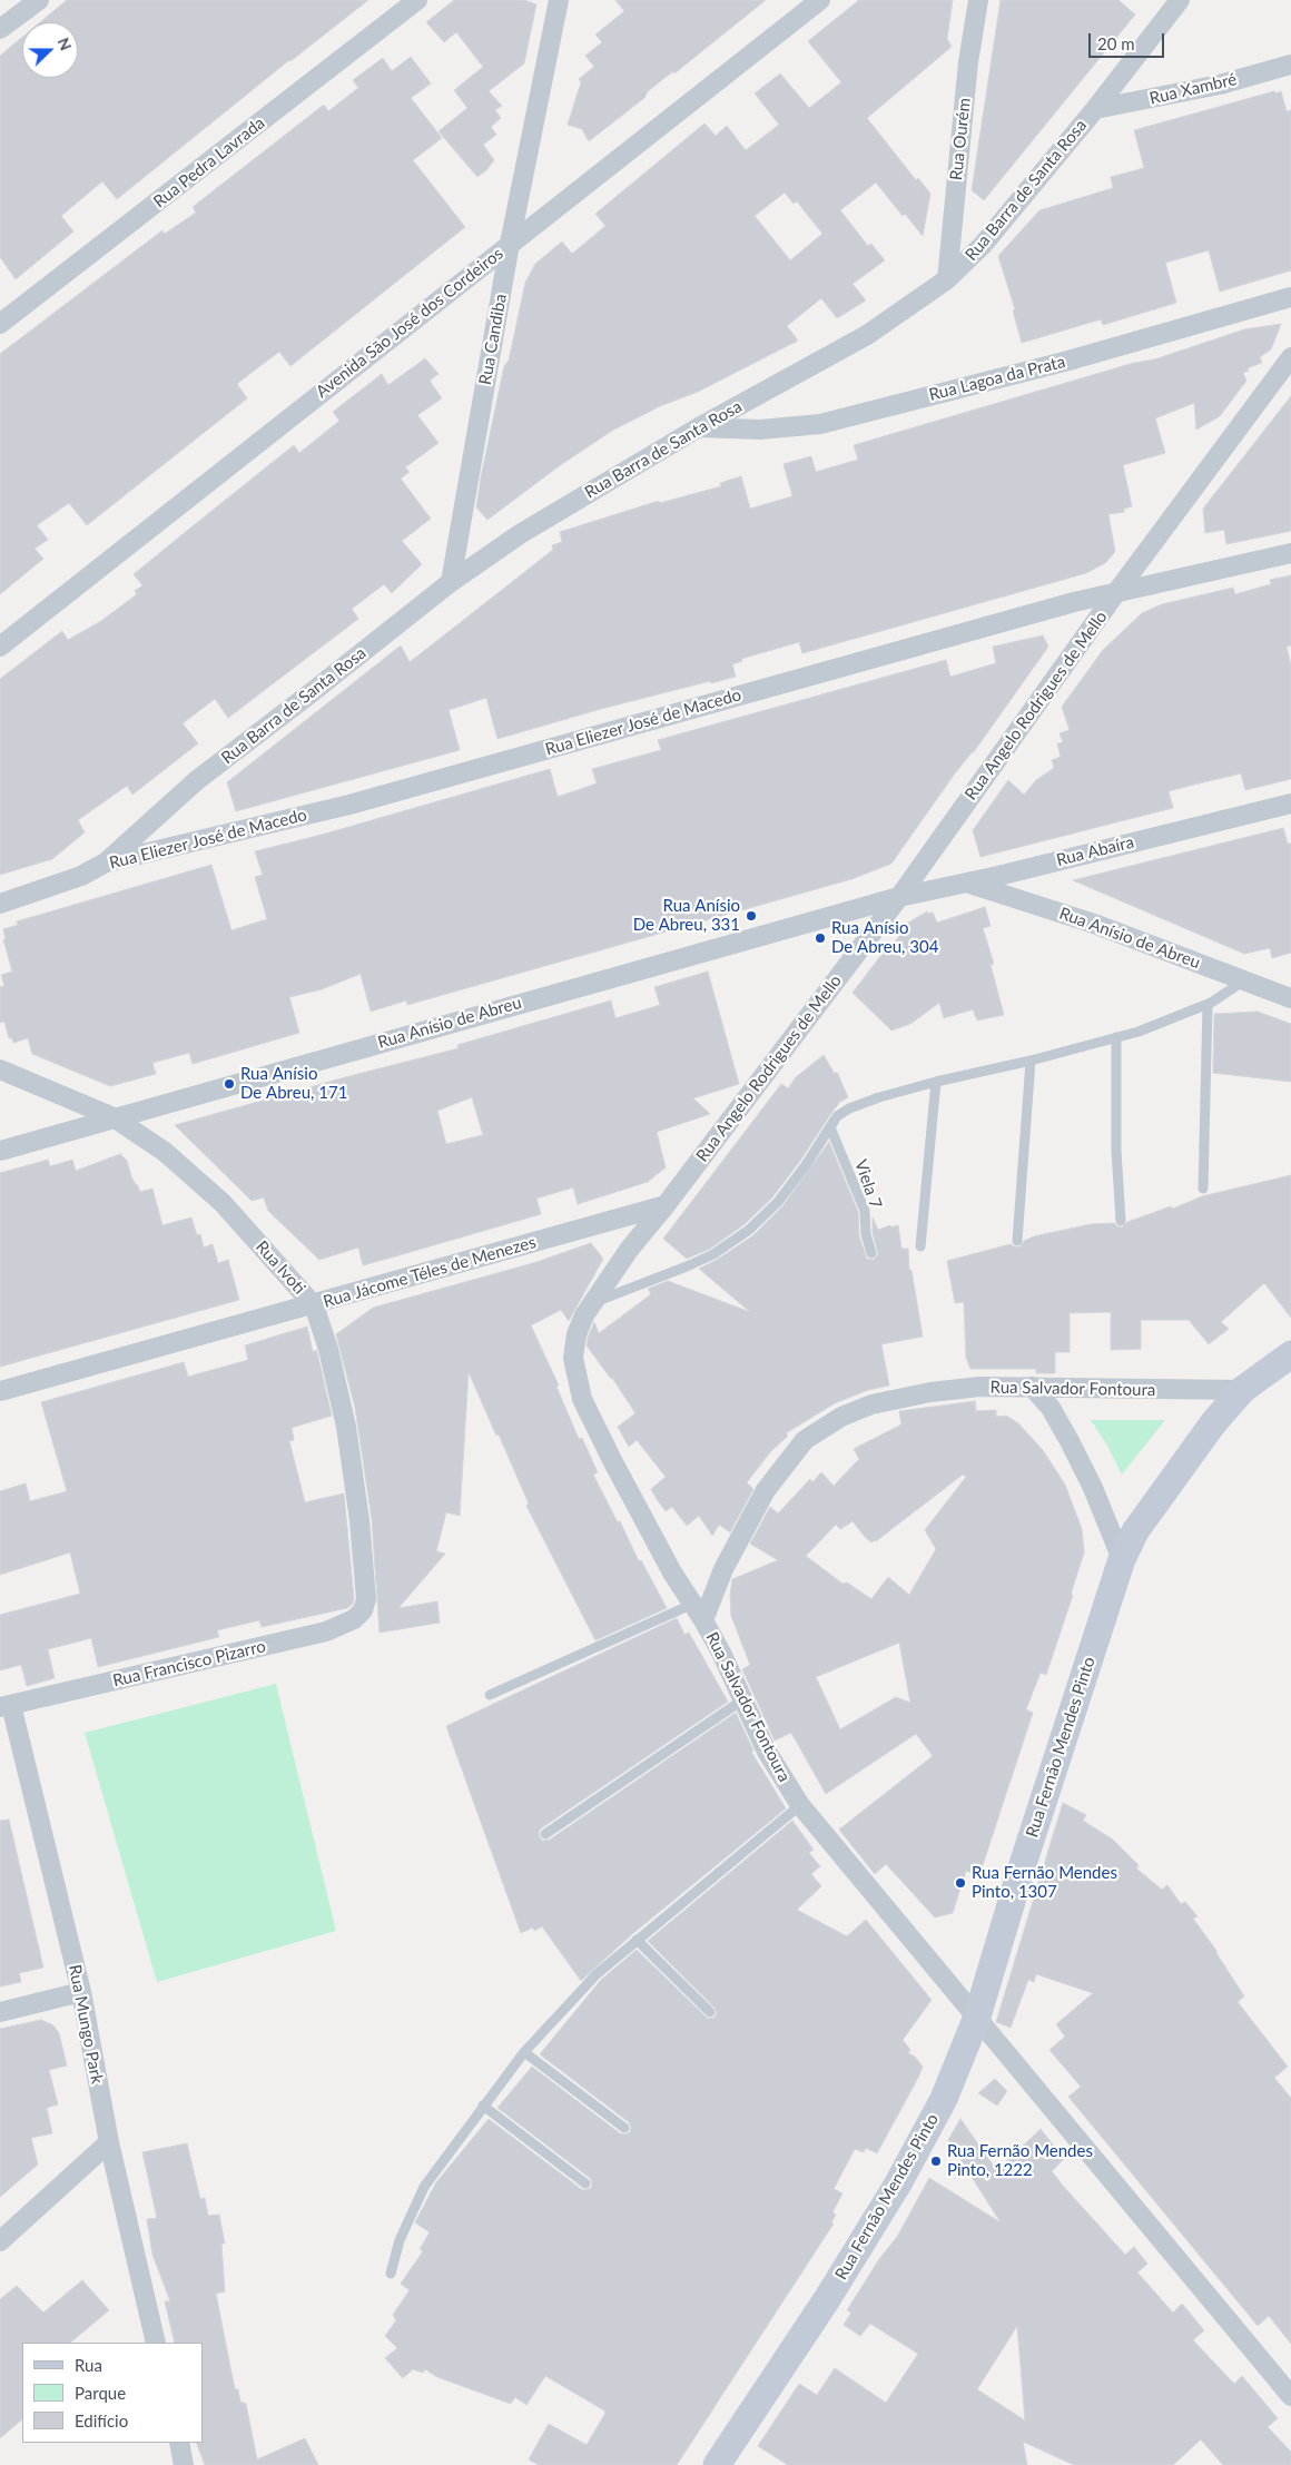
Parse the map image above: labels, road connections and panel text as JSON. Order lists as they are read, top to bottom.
{
  "streets": {
    "street": [
      "Rua Xambré",
      "Rua Ourém",
      "Rua Pedra Lavrada",
      "Rua Barra de Santa Rosa",
      "Avenida São José dos Cordeiros",
      "Rua Candiba",
      "Rua Lagoa da Prata",
      "Rua Angelo Rodrigues de Mello",
      "Rua Eliezer José de Macedo",
      "Rua Abaíra",
      "Rua Anísio de Abreu",
      "Rua Ivoti",
      "Rua Jácome Téles de Menezes",
      "Rua Salvador Fontoura",
      "Rua Francisco Pizarro",
      "Rua Fernão Mendes Pinto",
      "Rua Mungo Park"
    ],
    "lane": ["Viela 7"]
  },
  "crossings": [
    ["Rua Xambré", "Rua Barra de Santa Rosa"],
    ["Rua Ourém", "Rua Barra de Santa Rosa"],
    ["Rua Barra de Santa Rosa", "Rua Candiba"],
    ["Rua Barra de Santa Rosa", "Rua Lagoa da Prata"],
    ["Rua Barra de Santa Rosa", "Rua Eliezer José de Macedo"],
    ["Avenida São José dos Cordeiros", "Rua Candiba"],
    ["Rua Angelo Rodrigues de Mello", "Rua Eliezer José de Macedo"],
    ["Rua Angelo Rodrigues de Mello", "Rua Abaíra"],
    ["Rua Angelo Rodrigues de Mello", "Rua Anísio de Abreu"],
    ["Rua Angelo Rodrigues de Mello", "Rua Jácome Téles de Menezes"],
    ["Rua Angelo Rodrigues de Mello", "Rua Salvador Fontoura"],
    ["Rua Abaíra", "Rua Anísio de Abreu"],
    ["Rua Anísio de Abreu", "Rua Ivoti"],
    ["Rua Ivoti", "Rua Jácome Téles de Menezes"],
    ["Rua Ivoti", "Rua Francisco Pizarro"],
    ["Rua Salvador Fontoura", "Rua Fernão Mendes Pinto"],
    ["Rua Francisco Pizarro", "Rua Mungo Park"]
  ],
  "places": [
    "Rua Anísio De Abreu, 331",
    "Rua Anísio De Abreu, 304",
    "Rua Anísio De Abreu, 171",
    "Rua Fernão Mendes Pinto, 1307",
    "Rua Fernão Mendes Pinto, 1222"
  ],
  "legend": ["Rua", "Parque", "Edifício"],
  "scale_bar": "20 m",
  "north": "right"
}
